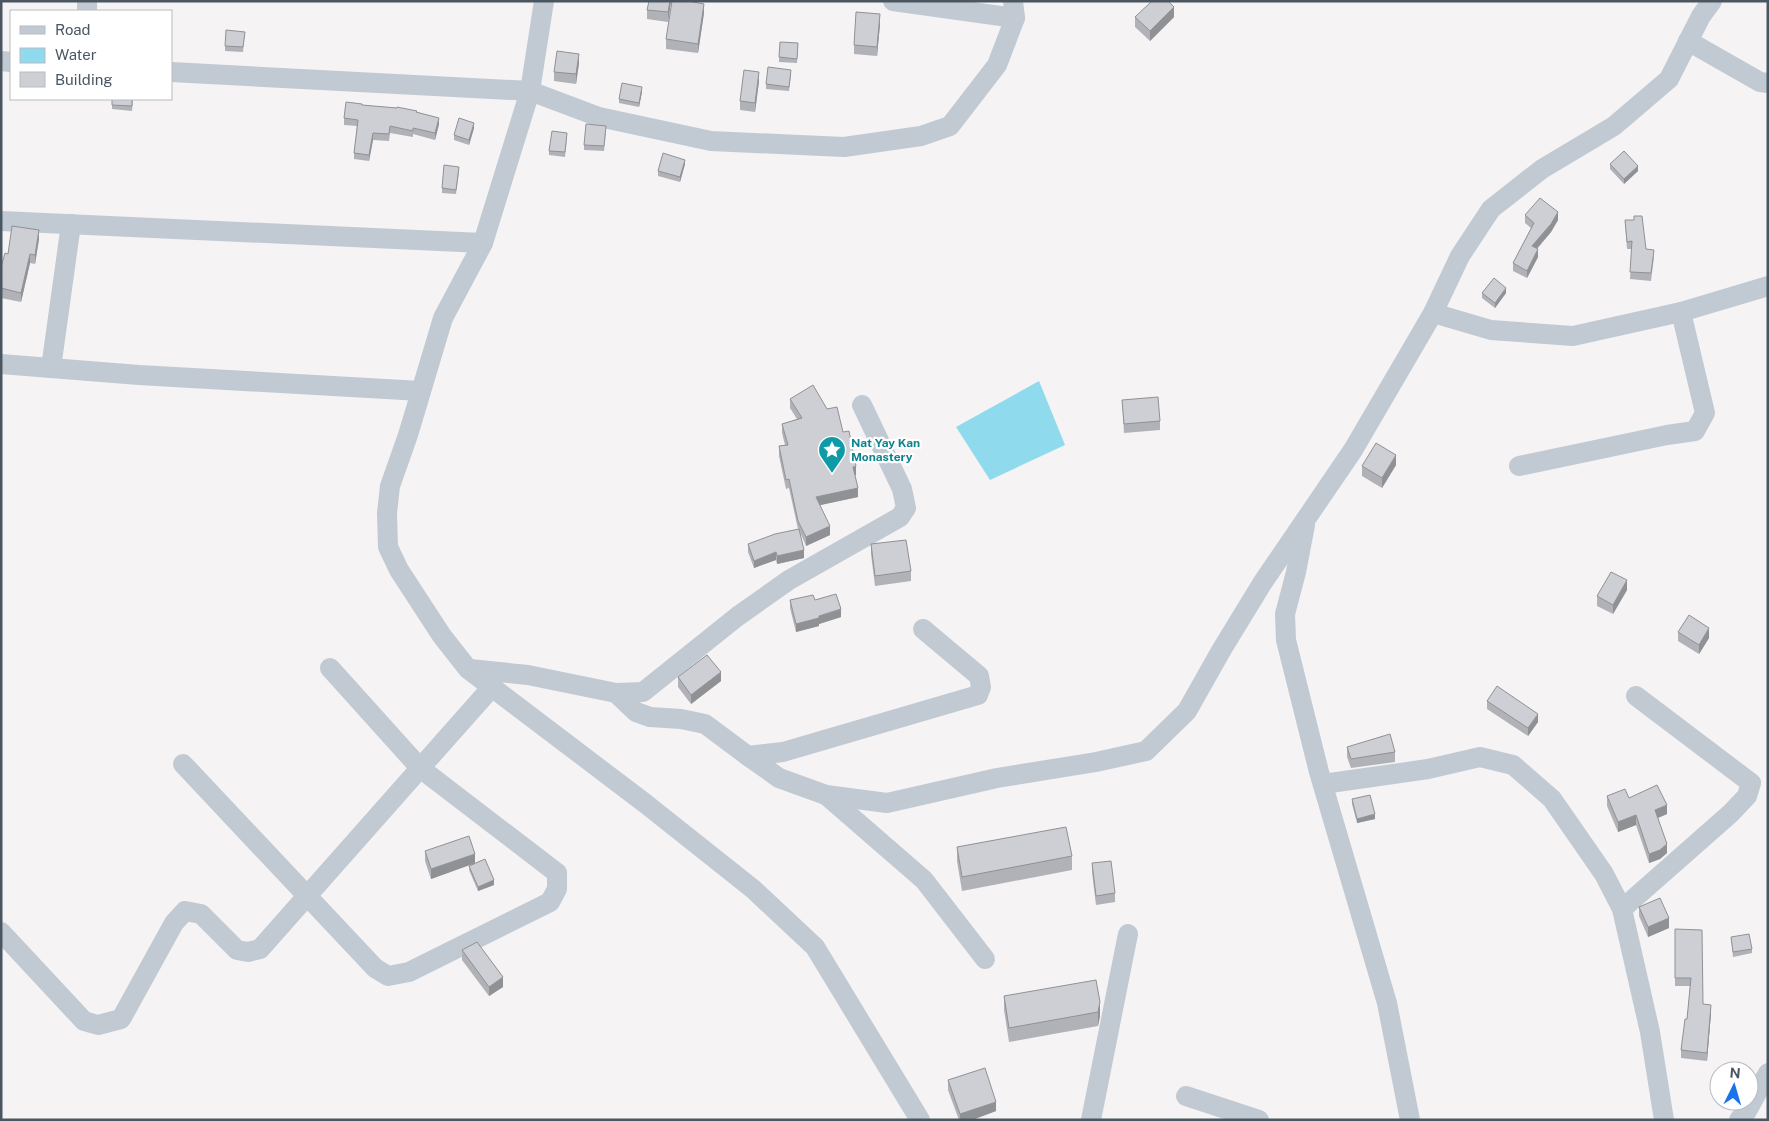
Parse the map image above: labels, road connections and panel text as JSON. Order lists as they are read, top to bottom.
{
  "places": {
    "place": ["Nat Yay Kan Monastery"]
  },
  "legend": ["Road", "Water", "Building"],
  "north": "top"
}
